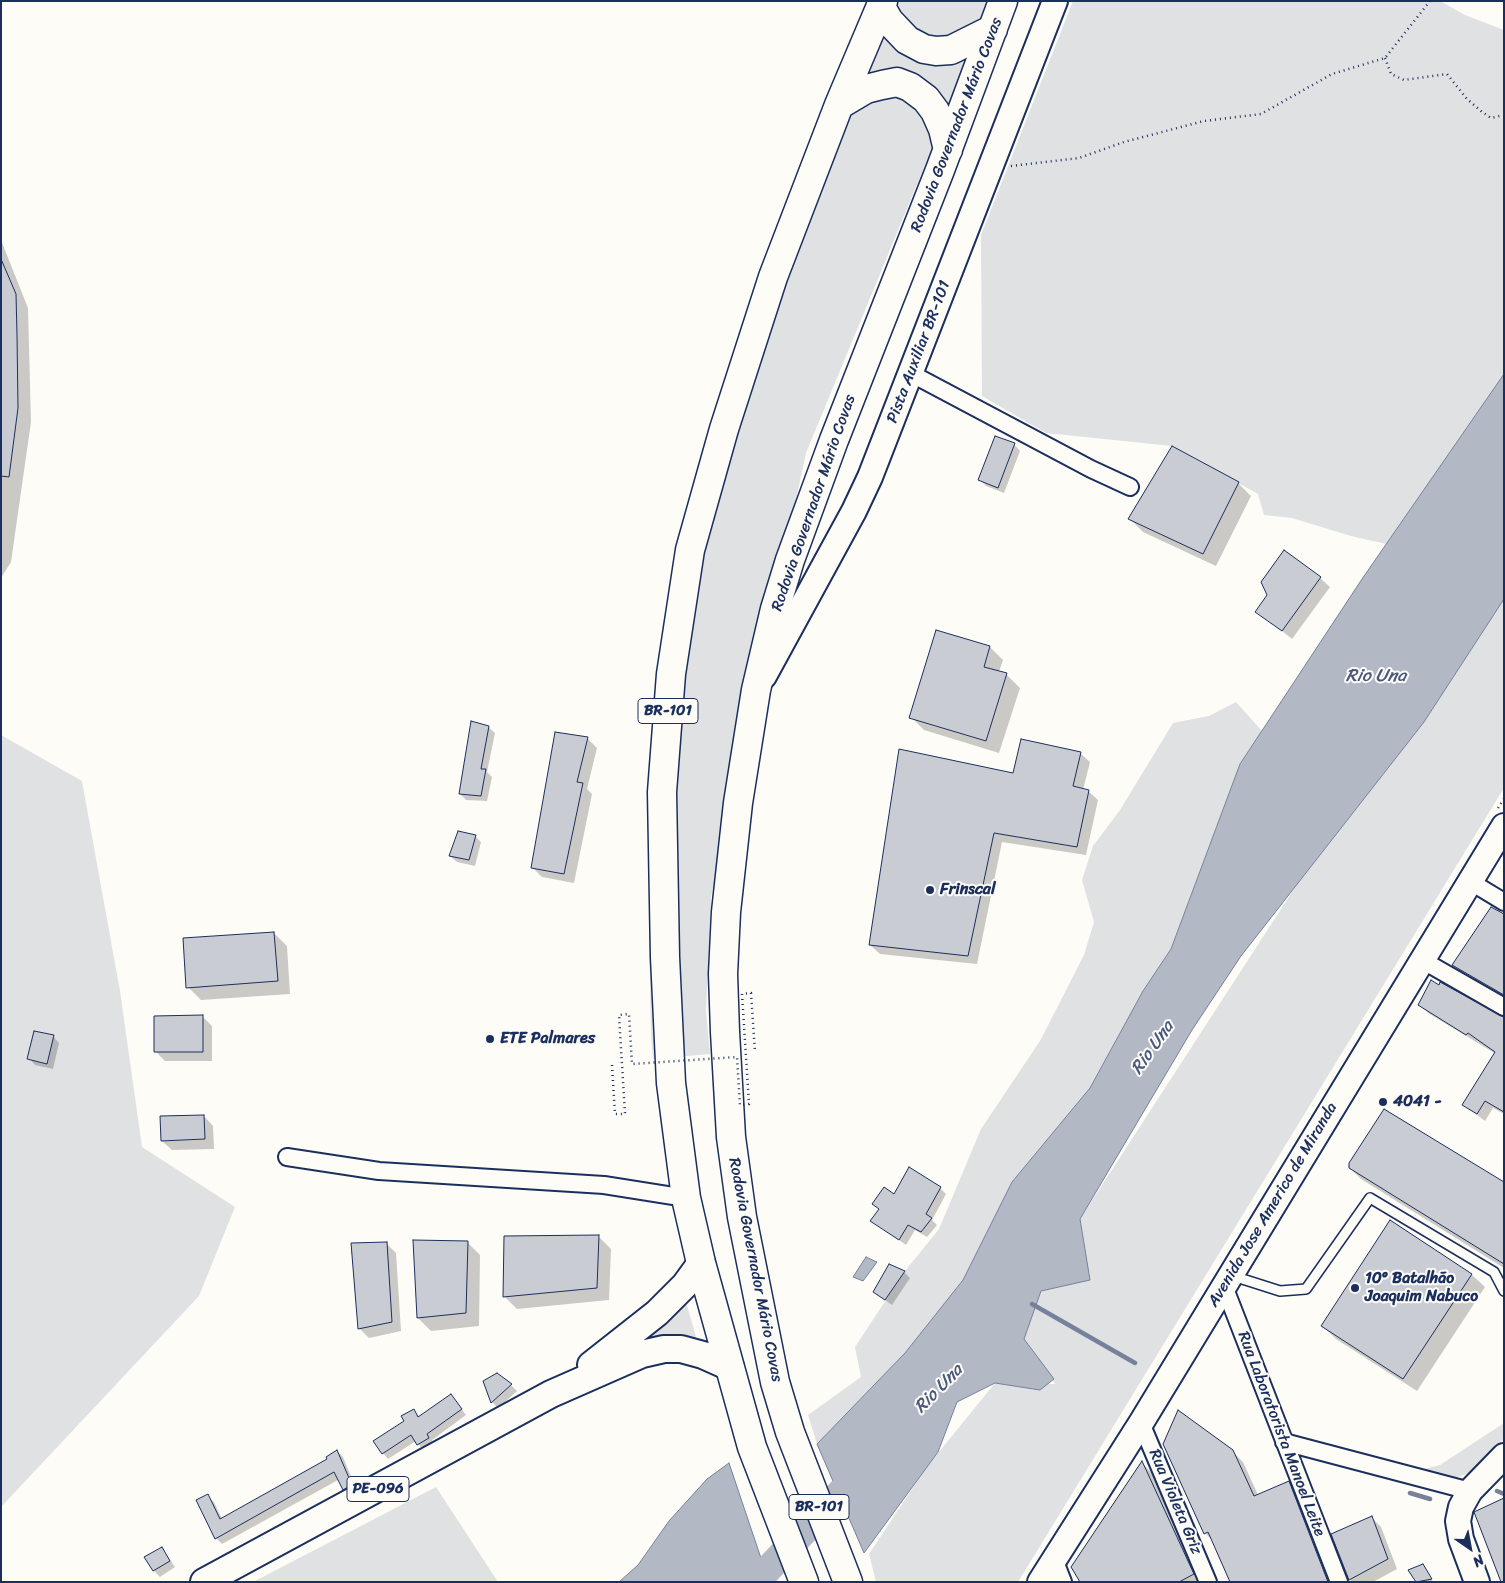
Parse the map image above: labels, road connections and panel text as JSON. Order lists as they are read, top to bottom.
{
  "streets": {
    "highway": ["Rodovia Governador Mário Covas", "BR-101"],
    "main road": ["Pista Auxiliar BR-101", "Avenida Jose Americo de Miranda", "PE-096"],
    "street": ["Rua Laboratorista Manoel Leite", "Rua Violeta Griz"]
  },
  "crossings": [
    ["Rodovia Governador Mário Covas", "Pista Auxiliar BR-101"],
    ["BR-101", "PE-096"],
    ["Avenida Jose Americo de Miranda", "Rua Laboratorista Manoel Leite"],
    ["Avenida Jose Americo de Miranda", "Rua Violeta Griz"]
  ],
  "water": ["Rio Una"],
  "places": [
    "Frinscal",
    "ETE Palmares",
    "4041 -",
    "10º Batalhão Joaquim Nabuco"
  ],
  "north": "bottom right"
}
